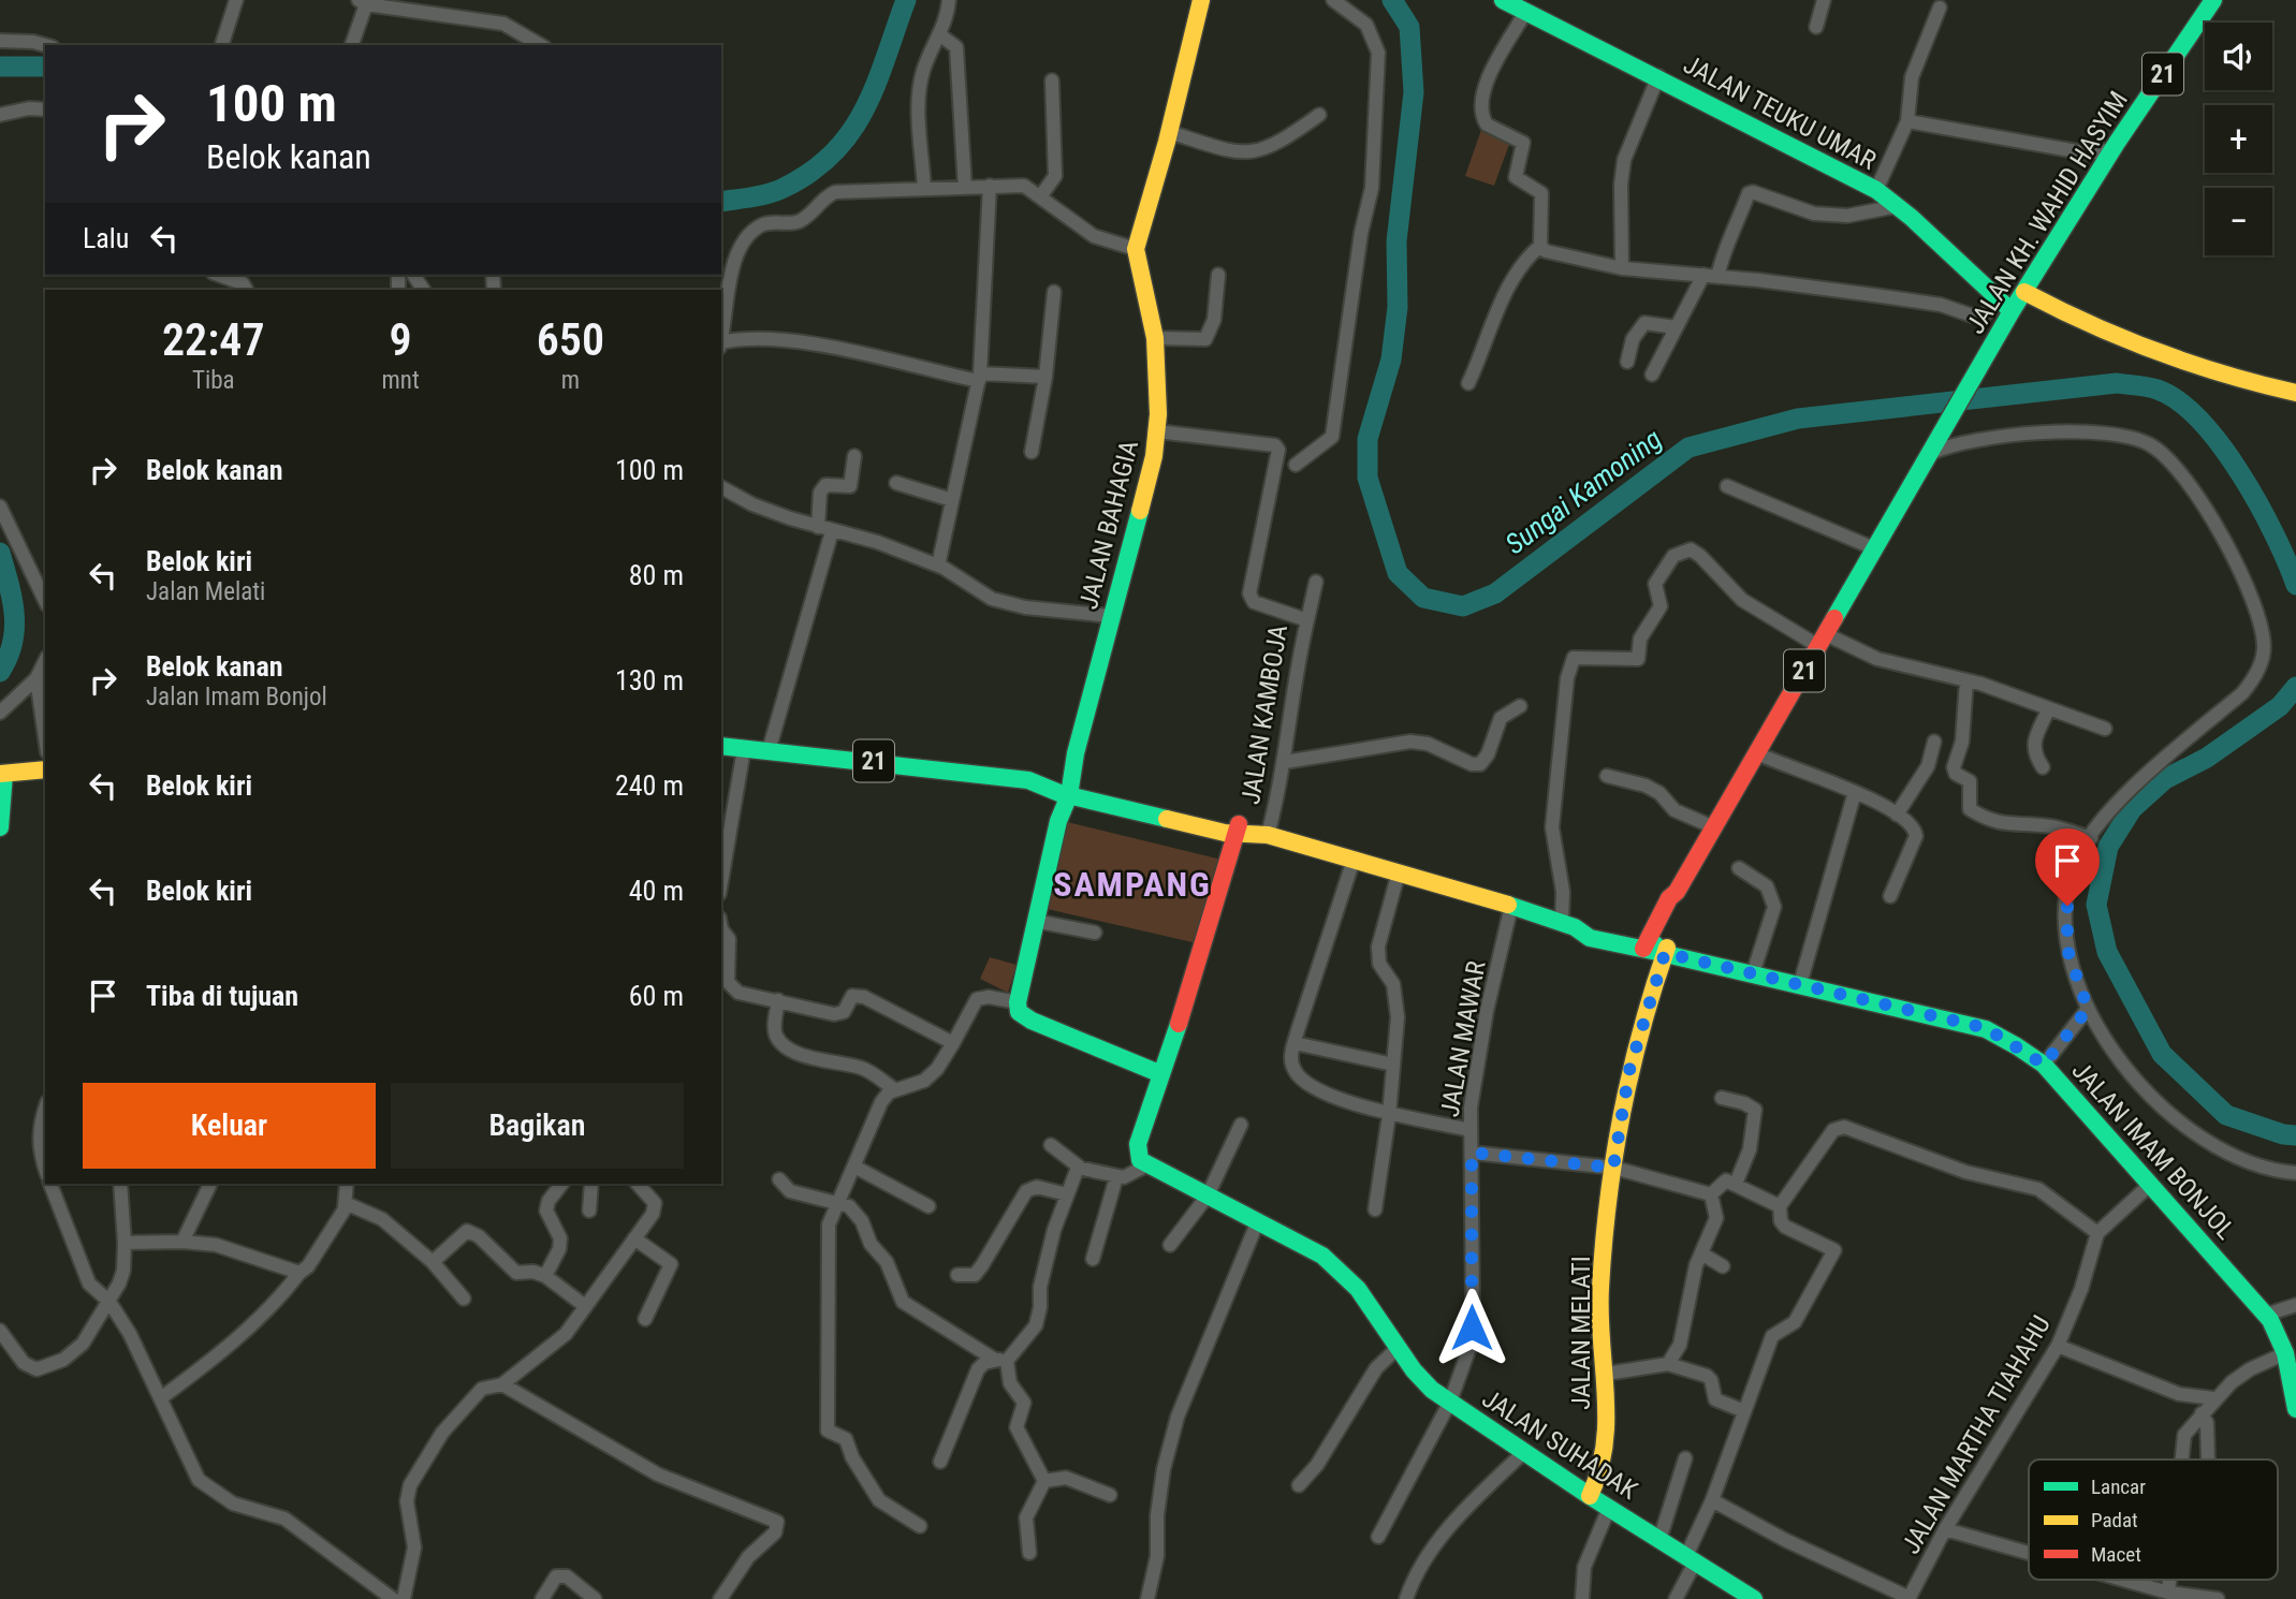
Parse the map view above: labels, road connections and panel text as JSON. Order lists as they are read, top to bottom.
{
  "streets": {
    "main road": [
      "21",
      "JALAN TEUKU UMAR",
      "JALAN KH. WAHID HASYIM",
      "JALAN BAHAGIA",
      "JALAN IMAM BONJOL",
      "JALAN MELATI",
      "JALAN SUHADAK"
    ],
    "street": ["JALAN KAMBOJA", "JALAN MAWAR", "JALAN MARTHA TIAHAHU"]
  },
  "crossings": [
    ["21", "JALAN KH. WAHID HASYIM"],
    ["21", "JALAN BAHAGIA"],
    ["21", "JALAN KAMBOJA"],
    ["21", "JALAN MAWAR"],
    ["21", "JALAN IMAM BONJOL"],
    ["21", "JALAN MELATI"],
    ["JALAN TEUKU UMAR", "JALAN KH. WAHID HASYIM"],
    ["JALAN BAHAGIA", "JALAN KAMBOJA"],
    ["JALAN MAWAR", "JALAN SUHADAK"],
    ["JALAN IMAM BONJOL", "JALAN MELATI"],
    ["JALAN MELATI", "JALAN SUHADAK"]
  ],
  "districts": ["SAMPANG"],
  "water": ["Sungai Kamoning"],
  "legend": ["Lancar", "Padat", "Macet"],
  "page": {
    "map_buttons": ["+", "−"],
    "turn": ["100 m", "Belok kanan"],
    "then": "Lalu",
    "eta": [
      "22:47",
      "Tiba",
      "9",
      "mnt",
      "650",
      "m"
    ],
    "list": [
      {
        "name": "Belok kanan",
        "value": "100 m"
      },
      {
        "name": "Belok kiri",
        "note": "Jalan Melati",
        "value": "80 m"
      },
      {
        "name": "Belok kanan",
        "note": "Jalan Imam Bonjol",
        "value": "130 m"
      },
      {
        "name": "Belok kiri",
        "value": "240 m"
      },
      {
        "name": "Belok kiri",
        "value": "40 m"
      },
      {
        "name": "Tiba di tujuan",
        "value": "60 m"
      }
    ],
    "buttons": ["Keluar", "Bagikan"]
  }
}
